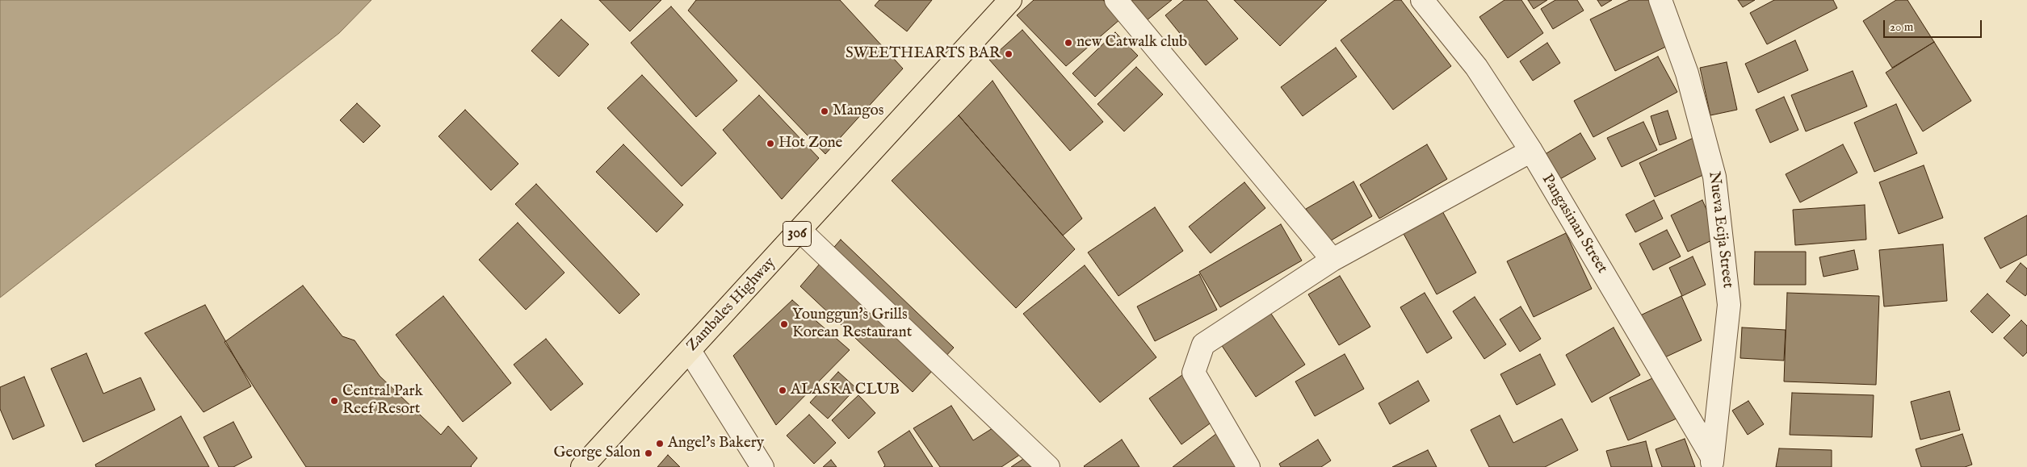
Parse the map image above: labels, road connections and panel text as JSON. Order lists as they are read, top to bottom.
{
  "streets": {
    "main road": ["306", "Zambales Highway"],
    "street": ["Pangasinan Street", "Nueva Ecija Street"]
  },
  "crossings": [
    ["Pangasinan Street", "Nueva Ecija Street"]
  ],
  "places": [
    "new Catwalk club",
    "SWEETHEARTS BAR",
    "Mangos",
    "Hot Zone",
    "Younggun's Grills Korean Restaurant",
    "ALASKA CLUB",
    "Central Park Reef Resort",
    "Angel's Bakery",
    "George Salon"
  ],
  "scale_bar": "20 m"
}
